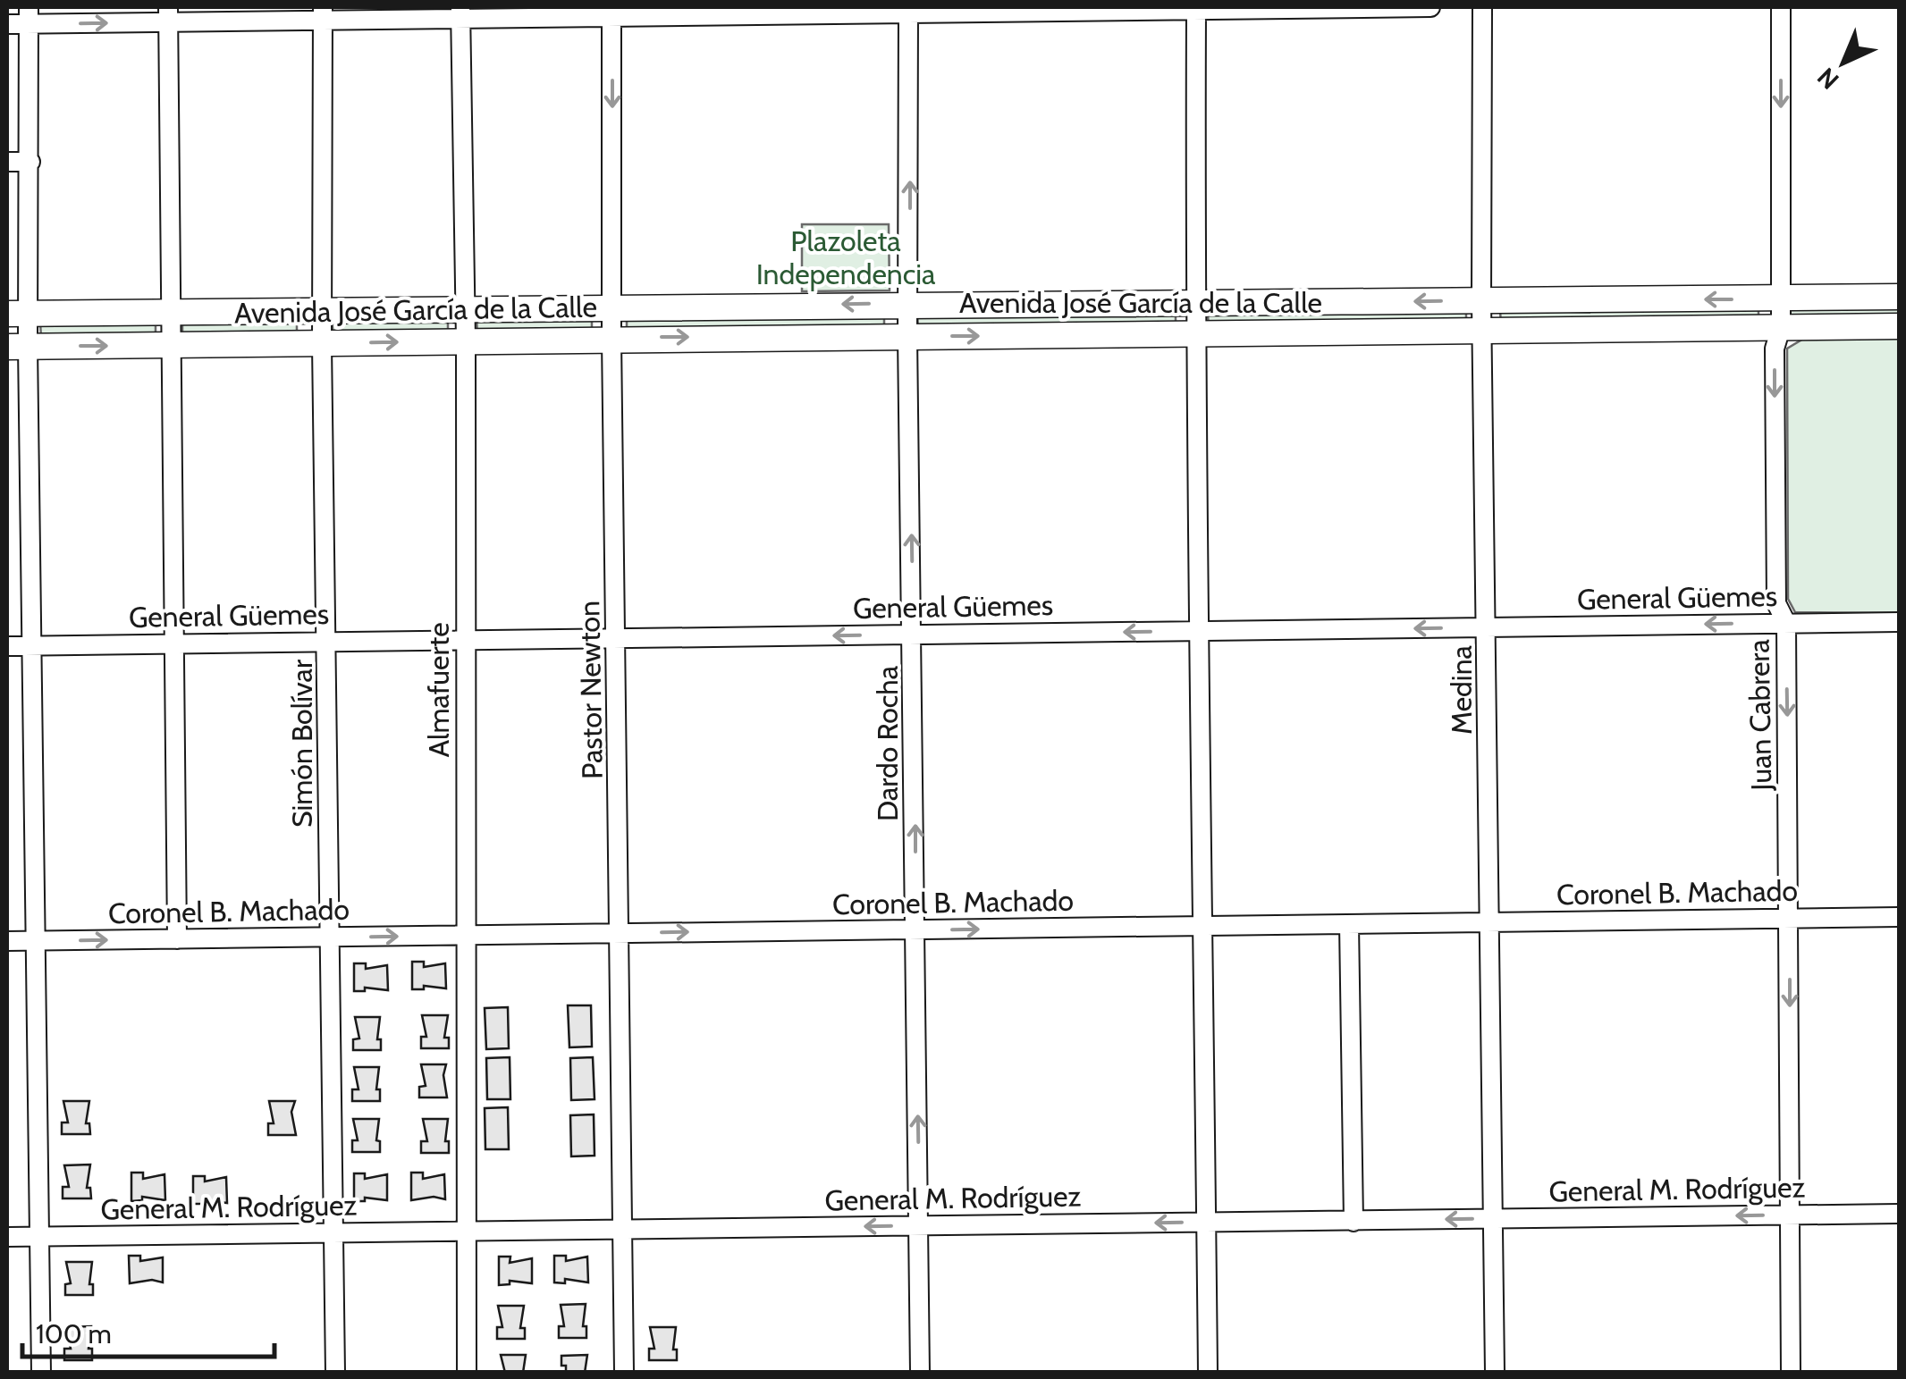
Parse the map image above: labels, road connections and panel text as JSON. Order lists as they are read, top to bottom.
{
  "streets": {
    "main road": ["Avenida José García de la Calle"],
    "street": [
      "General Güemes",
      "Almafuerte",
      "Pastor Newton",
      "Medina",
      "Juan Cabrera",
      "Simón Bolívar",
      "Dardo Rocha",
      "Coronel B. Machado",
      "General M. Rodríguez"
    ]
  },
  "crossings": [
    ["Avenida José García de la Calle", "Almafuerte"],
    ["Avenida José García de la Calle", "Pastor Newton"],
    ["Avenida José García de la Calle", "Medina"],
    ["Avenida José García de la Calle", "Juan Cabrera"],
    ["Avenida José García de la Calle", "Simón Bolívar"],
    ["Avenida José García de la Calle", "Dardo Rocha"],
    ["General Güemes", "Almafuerte"],
    ["General Güemes", "Pastor Newton"],
    ["General Güemes", "Medina"],
    ["General Güemes", "Juan Cabrera"],
    ["General Güemes", "Simón Bolívar"],
    ["General Güemes", "Dardo Rocha"],
    ["Almafuerte", "Coronel B. Machado"],
    ["Almafuerte", "General M. Rodríguez"],
    ["Pastor Newton", "Coronel B. Machado"],
    ["Pastor Newton", "General M. Rodríguez"],
    ["Medina", "Coronel B. Machado"],
    ["Medina", "General M. Rodríguez"],
    ["Juan Cabrera", "Coronel B. Machado"],
    ["Juan Cabrera", "General M. Rodríguez"],
    ["Simón Bolívar", "Coronel B. Machado"],
    ["Simón Bolívar", "General M. Rodríguez"],
    ["Dardo Rocha", "Coronel B. Machado"],
    ["Dardo Rocha", "General M. Rodríguez"]
  ],
  "one_way": [
    "General Güemes",
    "Juan Cabrera",
    "Dardo Rocha",
    "Coronel B. Machado",
    "General M. Rodríguez"
  ],
  "parks": ["Plazoleta Independencia"],
  "scale_bar": "100 m",
  "north": "bottom left"
}
